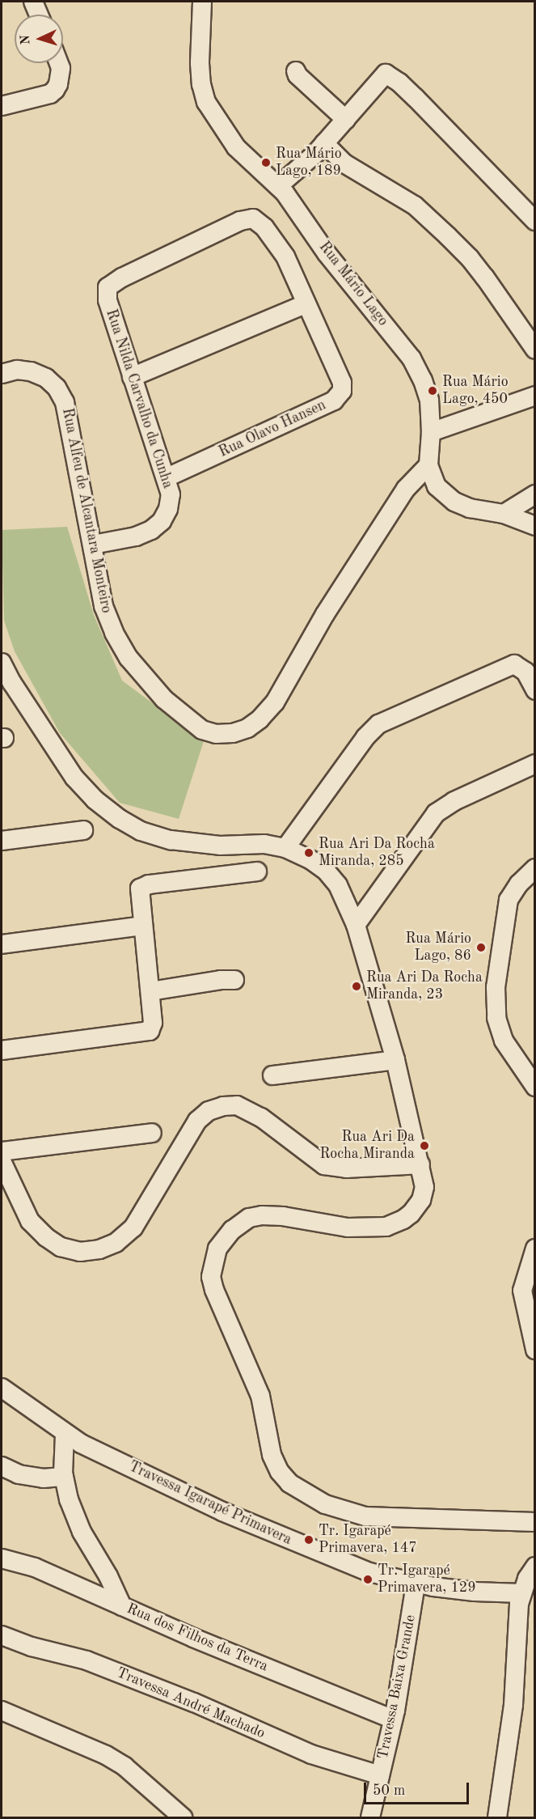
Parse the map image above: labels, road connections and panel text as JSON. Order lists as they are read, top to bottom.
{
  "streets": {
    "street": [
      "Rua Mário Lago",
      "Rua Nilda Carvalho da Cunha",
      "Rua Olavo Hansen",
      "Rua Alfeu de Alcantara Monteiro",
      "Travessa Igarapé Primavera",
      "Rua dos Filhos da Terra",
      "Travessa Baixa Grande",
      "Travessa André Machado"
    ]
  },
  "crossings": [
    ["Rua Mário Lago", "Rua Alfeu de Alcantara Monteiro"],
    ["Rua Nilda Carvalho da Cunha", "Rua Olavo Hansen"],
    ["Rua Nilda Carvalho da Cunha", "Rua Alfeu de Alcantara Monteiro"],
    ["Travessa Igarapé Primavera", "Travessa Baixa Grande"],
    ["Rua dos Filhos da Terra", "Travessa Baixa Grande"],
    ["Travessa Baixa Grande", "Travessa André Machado"]
  ],
  "places": [
    "Rua Mário Lago, 189",
    "Rua Mário Lago, 450",
    "Rua Ari Da Rocha Miranda, 285",
    "Rua Mário Lago, 86",
    "Rua Ari Da Rocha Miranda, 23",
    "Rua Ari Da Rocha Miranda",
    "Tr. Igarapé Primavera, 147",
    "Tr. Igarapé Primavera, 129"
  ],
  "scale_bar": "50 m",
  "north": "left"
}
